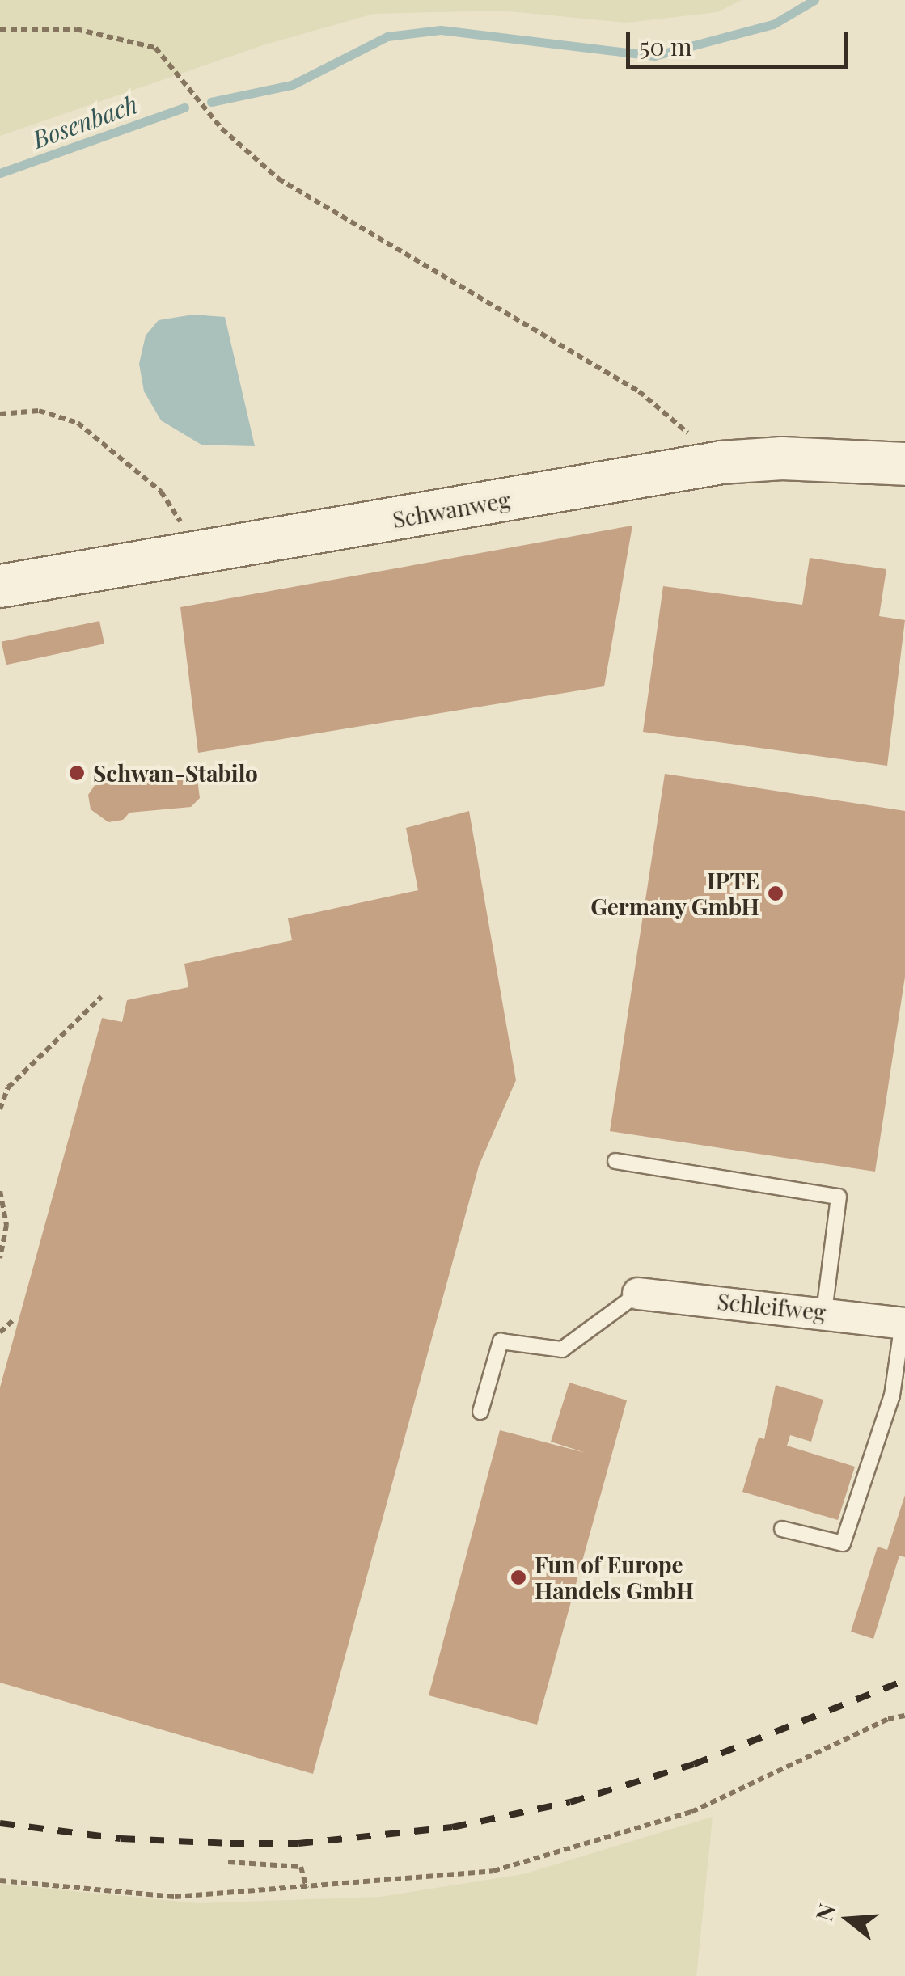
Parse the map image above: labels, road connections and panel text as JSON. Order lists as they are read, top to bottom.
{
  "streets": {
    "main road": ["Schwanweg"],
    "street": ["Schleifweg"]
  },
  "water": ["Bosenbach"],
  "places": ["Schwan-Stabilo", "IPTE Germany GmbH", "Fun of Europe Handels GmbH"],
  "scale_bar": "50 m",
  "north": "left"
}
